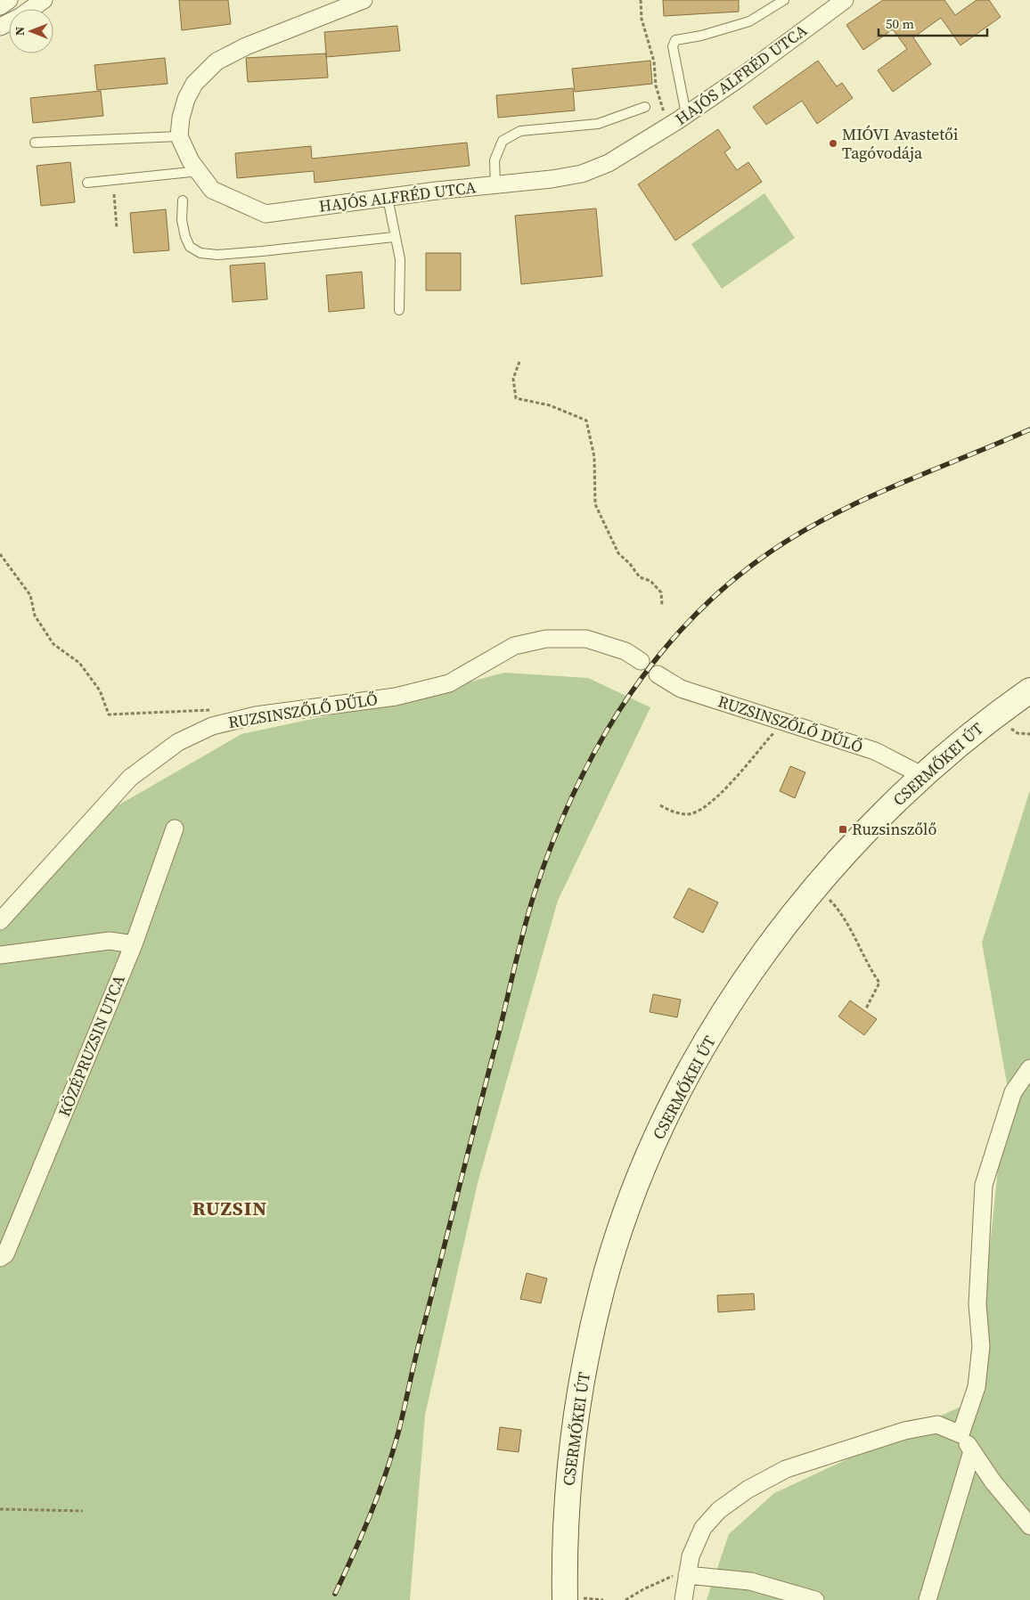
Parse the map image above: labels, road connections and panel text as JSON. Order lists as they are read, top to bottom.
{
  "streets": {
    "main road": ["CSERMŐKEI ÚT"],
    "street": ["HAJÓS ALFRÉD UTCA", "RUZSINSZŐLŐ DŰLŐ", "KÖZÉPRUZSIN UTCA"]
  },
  "crossings": [
    ["RUZSINSZŐLŐ DŰLŐ", "CSERMŐKEI ÚT"]
  ],
  "districts": ["RUZSIN"],
  "places": {
    "other": ["MIÓVI Avastetői Tagóvodája"],
    "transit": ["Ruzsinszőlő"]
  },
  "scale_bar": "50 m",
  "north": "left"
}
